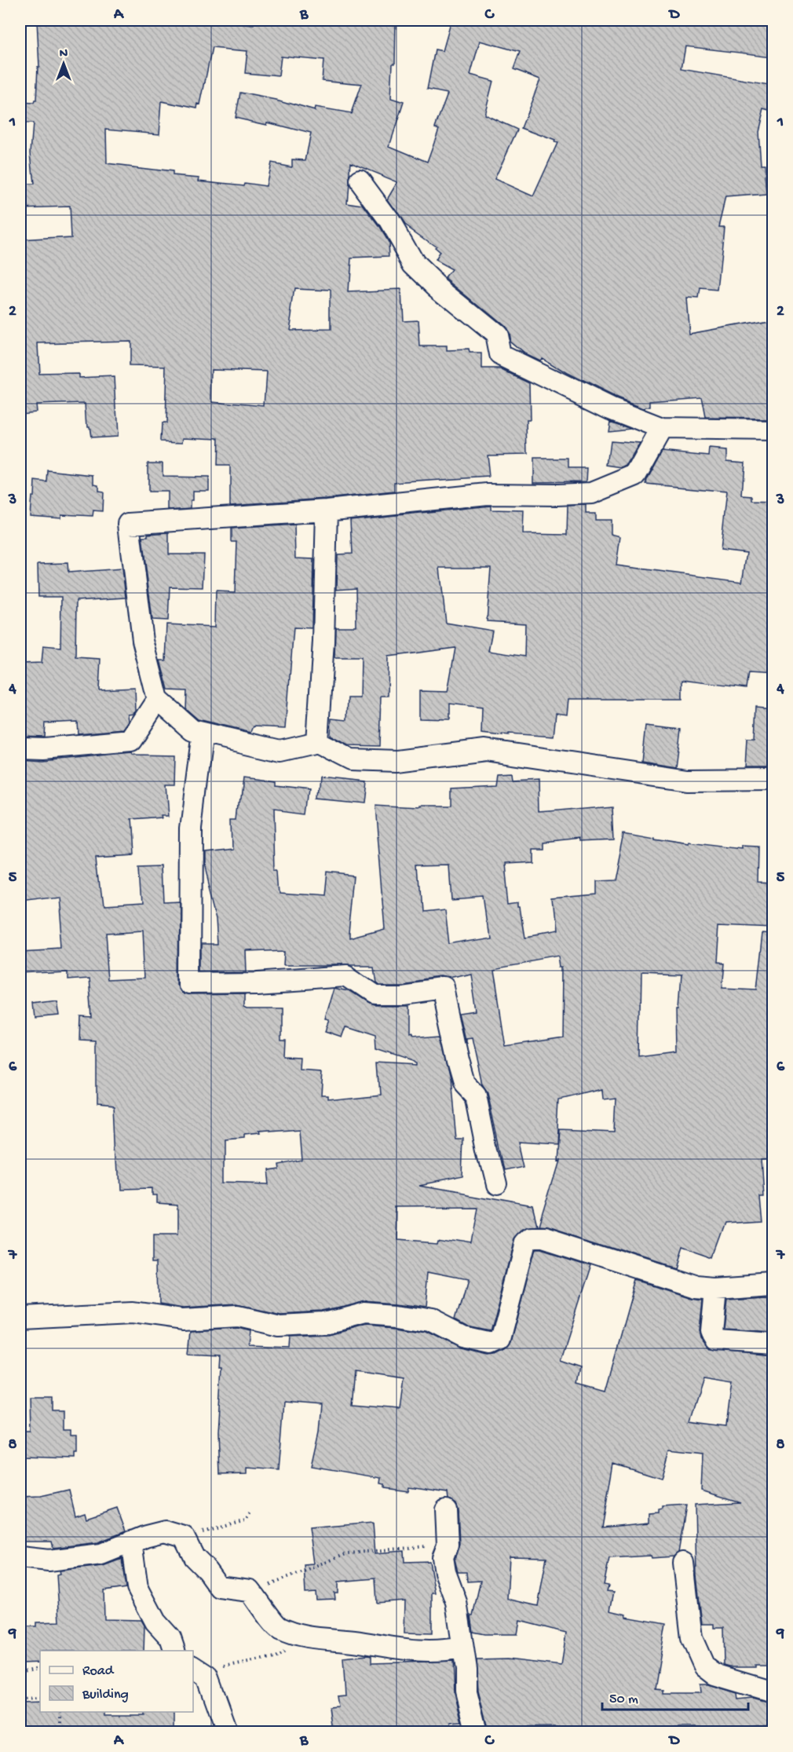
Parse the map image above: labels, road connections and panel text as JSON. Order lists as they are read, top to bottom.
{
  "legend": ["Road", "Building"],
  "scale_bar": "50 m",
  "north": "top",
  "grid": {
    "columns": [
      "A",
      "B",
      "C",
      "D"
    ],
    "rows": [
      "1",
      "2",
      "3",
      "4",
      "5",
      "6",
      "7",
      "8",
      "9"
    ]
  }
}
